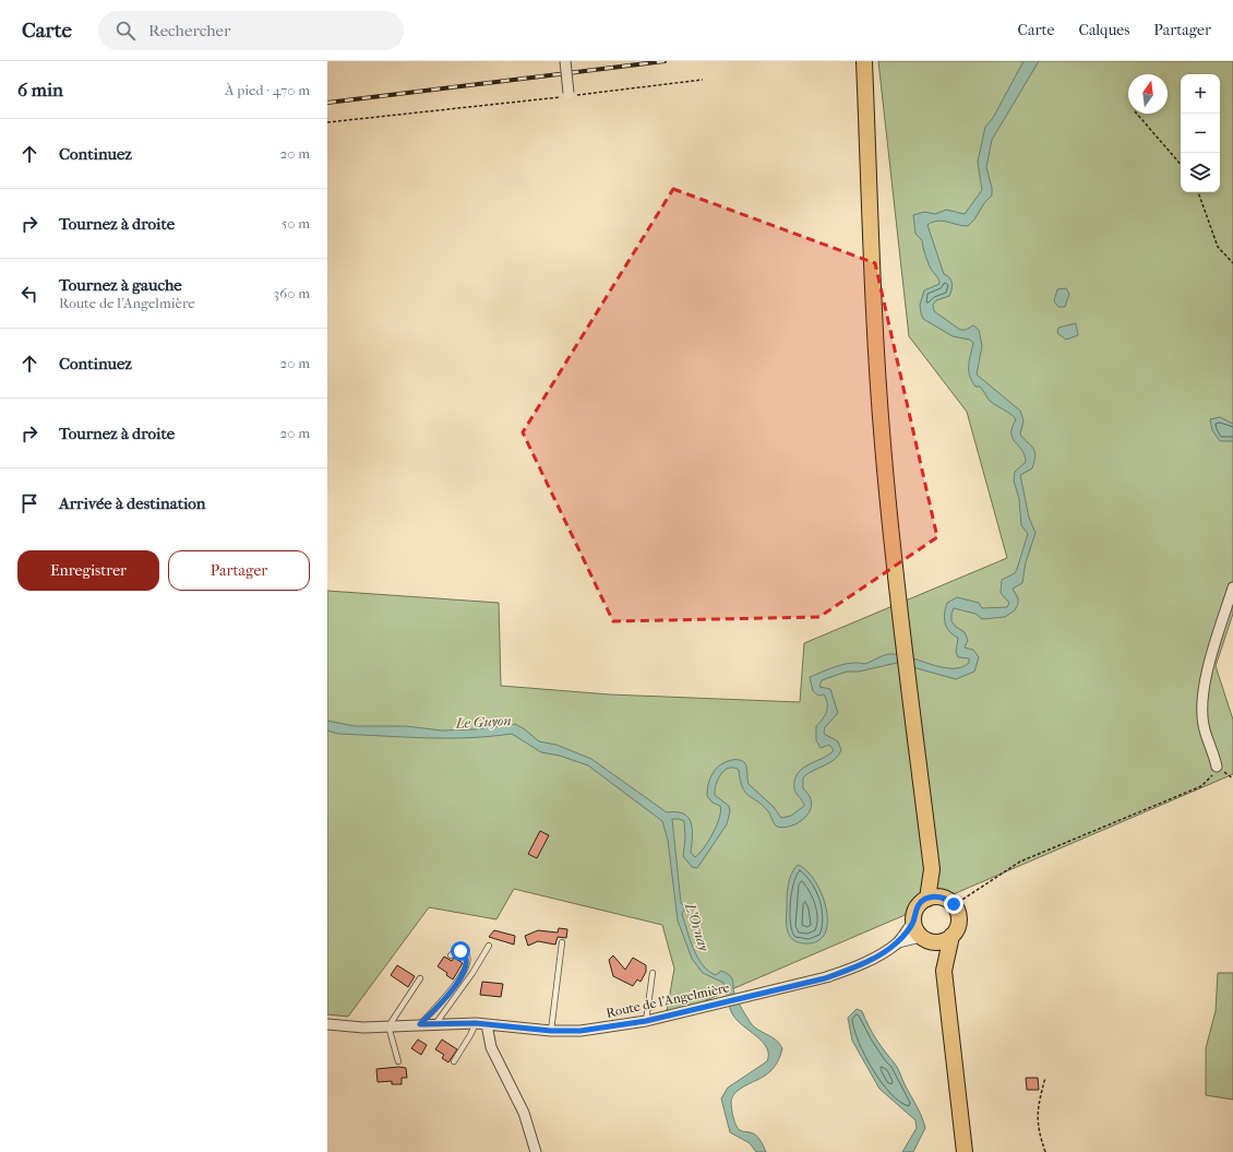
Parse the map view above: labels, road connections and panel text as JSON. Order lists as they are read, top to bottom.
{
  "streets": {
    "street": ["Route de l'Angelmière"]
  },
  "water": ["Le Guyon", "L'Ornay"],
  "north": "top",
  "page": {
    "header": "Carte",
    "search": "Rechercher",
    "nav": ["Carte", "Calques", "Partager"],
    "heading": ["6 min", "À pied · 470 m"],
    "map_buttons": ["+", "−"],
    "list": [
      ["Continuez", "20 m"],
      ["Tournez à droite", "50 m"],
      ["Tournez à gauche", "Route de l'Angelmière", "360 m"],
      ["Continuez", "20 m"],
      ["Tournez à droite", "20 m"],
      "Arrivée à destination"
    ],
    "buttons": ["Enregistrer", "Partager"]
  }
}
